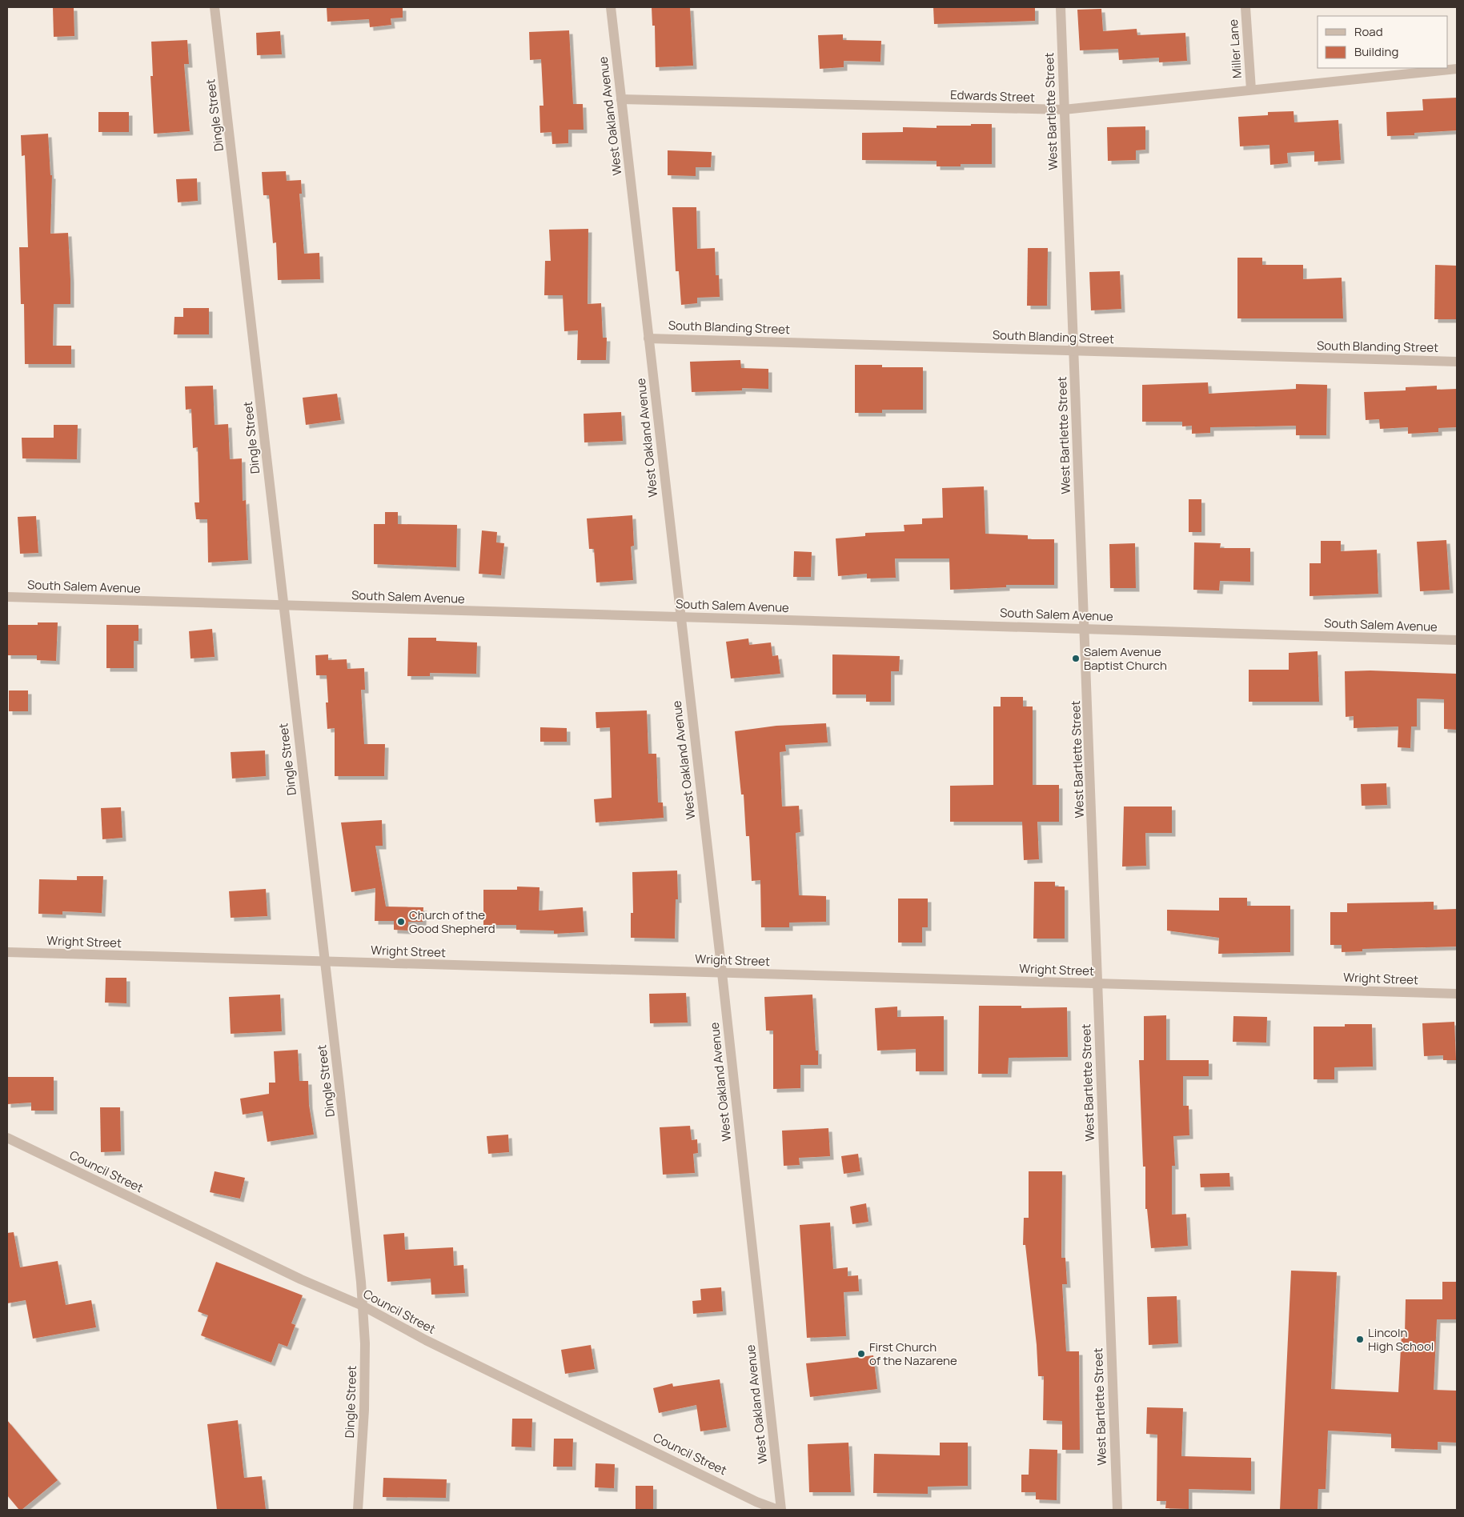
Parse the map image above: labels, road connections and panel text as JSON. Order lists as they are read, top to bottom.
{
  "streets": {
    "street": [
      "Miller Lane",
      "Edwards Street",
      "West Bartlette Street",
      "Dingle Street",
      "West Oakland Avenue",
      "South Blanding Street",
      "South Salem Avenue",
      "Wright Street",
      "Council Street"
    ]
  },
  "crossings": [
    ["Miller Lane", "Edwards Street"],
    ["Edwards Street", "West Bartlette Street"],
    ["Edwards Street", "West Oakland Avenue"],
    ["West Bartlette Street", "South Blanding Street"],
    ["West Bartlette Street", "South Salem Avenue"],
    ["West Bartlette Street", "Wright Street"],
    ["Dingle Street", "South Salem Avenue"],
    ["Dingle Street", "Wright Street"],
    ["Dingle Street", "Council Street"],
    ["West Oakland Avenue", "South Blanding Street"],
    ["West Oakland Avenue", "South Salem Avenue"],
    ["West Oakland Avenue", "Wright Street"]
  ],
  "places": [
    "Salem Avenue Baptist Church",
    "Church of the Good Shepherd",
    "Lincoln High School",
    "First Church of the Nazarene"
  ],
  "legend": ["Road", "Building"]
}
